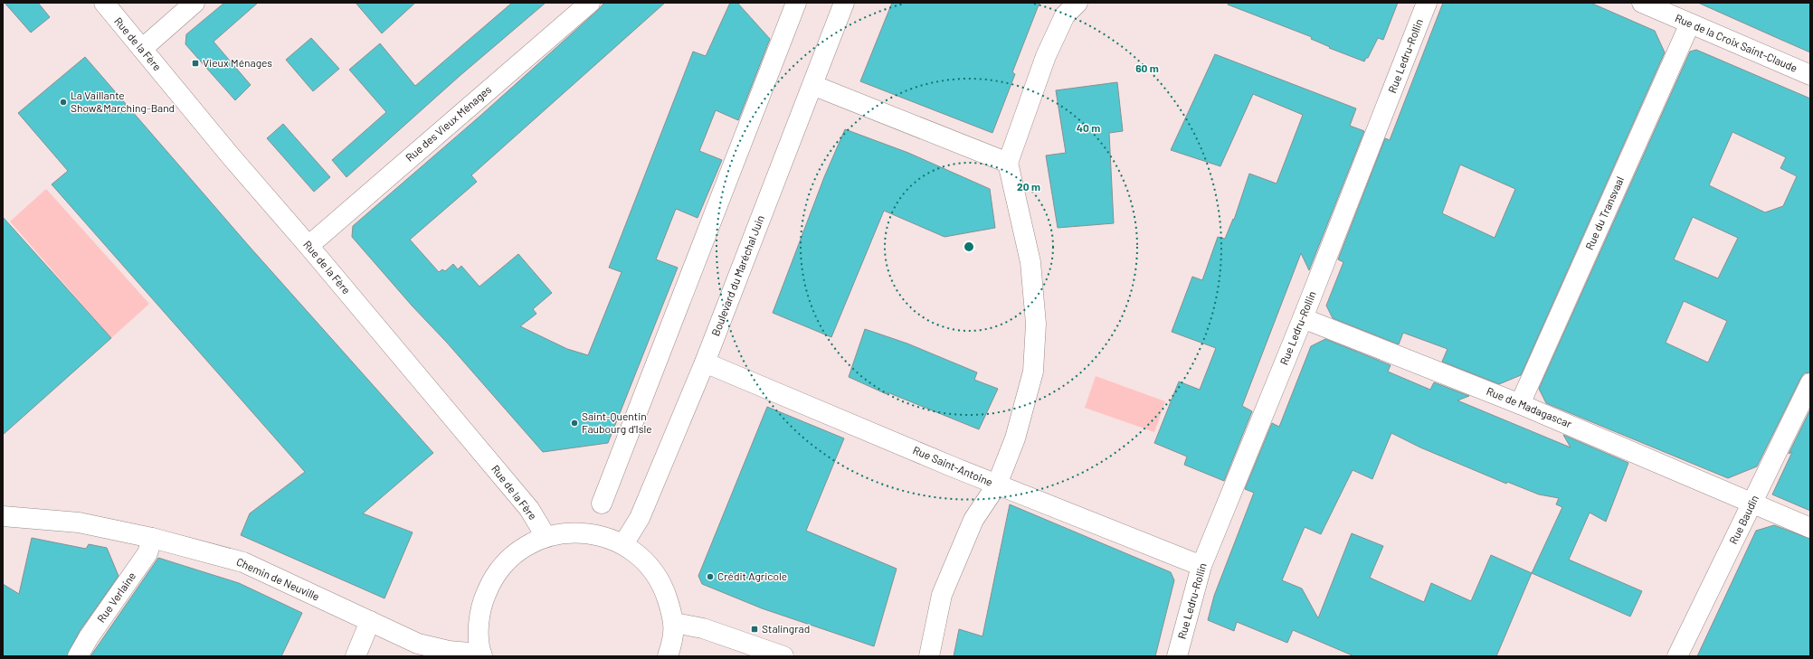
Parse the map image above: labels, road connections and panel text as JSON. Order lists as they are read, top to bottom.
{
  "streets": {
    "street": [
      "Rue de la Croix Saint-Claude",
      "Rue de la Fère",
      "Rue Ledru-Rollin",
      "Rue des Vieux Ménages",
      "Rue du Transvaal",
      "Boulevard du Maréchal Juin",
      "Rue de Madagascar",
      "Rue Saint-Antoine",
      "Rue Baudin",
      "Chemin de Neuville",
      "Rue Verlaine"
    ]
  },
  "crossings": [
    ["Rue de la Croix Saint-Claude", "Rue du Transvaal"],
    ["Rue de la Fère", "Rue des Vieux Ménages"],
    ["Rue Ledru-Rollin", "Rue de Madagascar"],
    ["Rue Ledru-Rollin", "Rue Saint-Antoine"],
    ["Rue du Transvaal", "Rue de Madagascar"],
    ["Boulevard du Maréchal Juin", "Rue Saint-Antoine"],
    ["Rue de Madagascar", "Rue Baudin"],
    ["Chemin de Neuville", "Rue Verlaine"]
  ],
  "places": {
    "transit": ["Vieux Ménages", "Stalingrad"],
    "other": ["La Vaillante Show&Marching-Band", "Saint-Quentin Faubourg d'Isle", "Crédit Agricole"]
  },
  "rings": ["60 m", "40 m", "20 m"]
}
